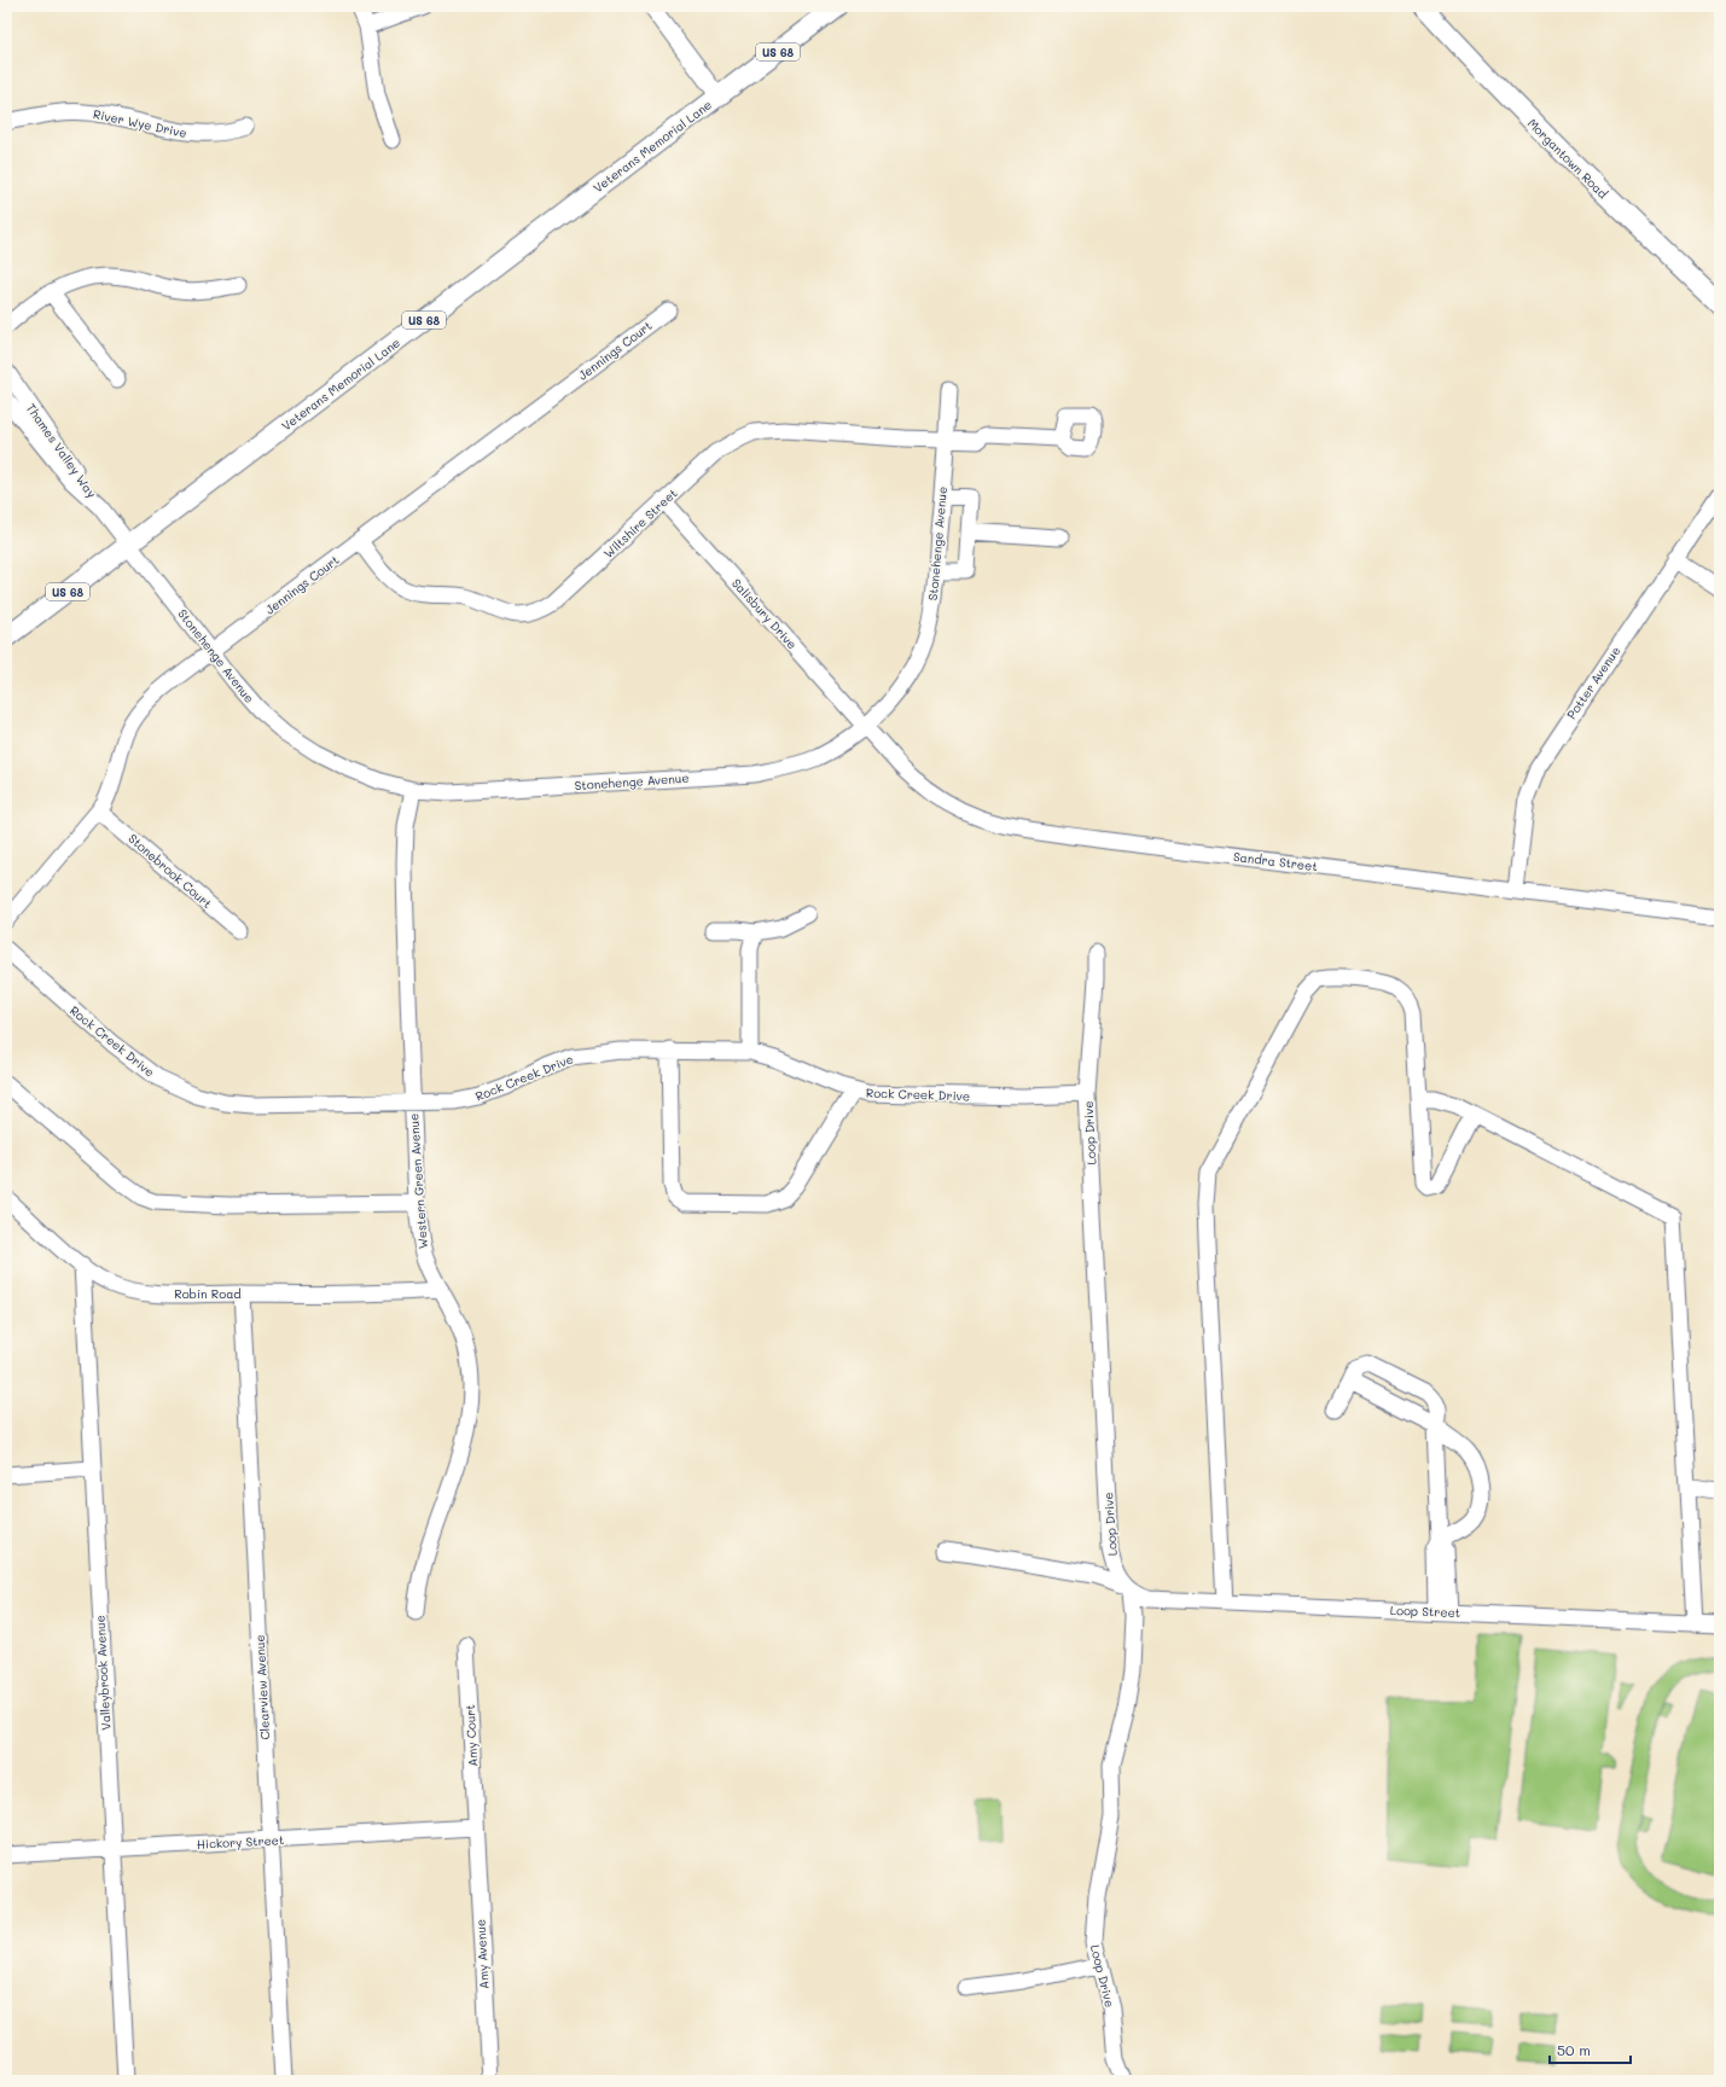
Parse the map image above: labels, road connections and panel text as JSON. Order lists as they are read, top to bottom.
{
  "streets": {
    "main road": ["US 68", "Veterans Memorial Lane", "Morgantown Road"],
    "street": [
      "River Wye Drive",
      "Jennings Court",
      "Thames Valley Way",
      "Wiltshire Street",
      "Stonehenge Avenue",
      "Salisbury Drive",
      "Potter Avenue",
      "Sandra Street",
      "Stonebrook Court",
      "Rock Creek Drive",
      "Loop Drive",
      "Western Green Avenue",
      "Robin Road",
      "Loop Street",
      "Valleybrook Avenue",
      "Clearview Avenue",
      "Amy Court",
      "Hickory Street",
      "Amy Avenue"
    ]
  },
  "crossings": [
    ["Veterans Memorial Lane", "Thames Valley Way"],
    ["Veterans Memorial Lane", "Stonehenge Avenue"],
    ["Jennings Court", "Wiltshire Street"],
    ["Jennings Court", "Stonehenge Avenue"],
    ["Jennings Court", "Stonebrook Court"],
    ["Thames Valley Way", "Stonehenge Avenue"],
    ["Wiltshire Street", "Stonehenge Avenue"],
    ["Wiltshire Street", "Salisbury Drive"],
    ["Stonehenge Avenue", "Salisbury Drive"],
    ["Stonehenge Avenue", "Sandra Street"],
    ["Stonehenge Avenue", "Western Green Avenue"],
    ["Salisbury Drive", "Sandra Street"],
    ["Potter Avenue", "Sandra Street"],
    ["Rock Creek Drive", "Loop Drive"],
    ["Rock Creek Drive", "Western Green Avenue"],
    ["Loop Drive", "Loop Street"],
    ["Western Green Avenue", "Robin Road"],
    ["Robin Road", "Valleybrook Avenue"],
    ["Robin Road", "Clearview Avenue"],
    ["Valleybrook Avenue", "Hickory Street"],
    ["Clearview Avenue", "Hickory Street"],
    ["Amy Court", "Hickory Street"],
    ["Amy Court", "Amy Avenue"],
    ["Hickory Street", "Amy Avenue"]
  ],
  "scale_bar": "50 m"
}
